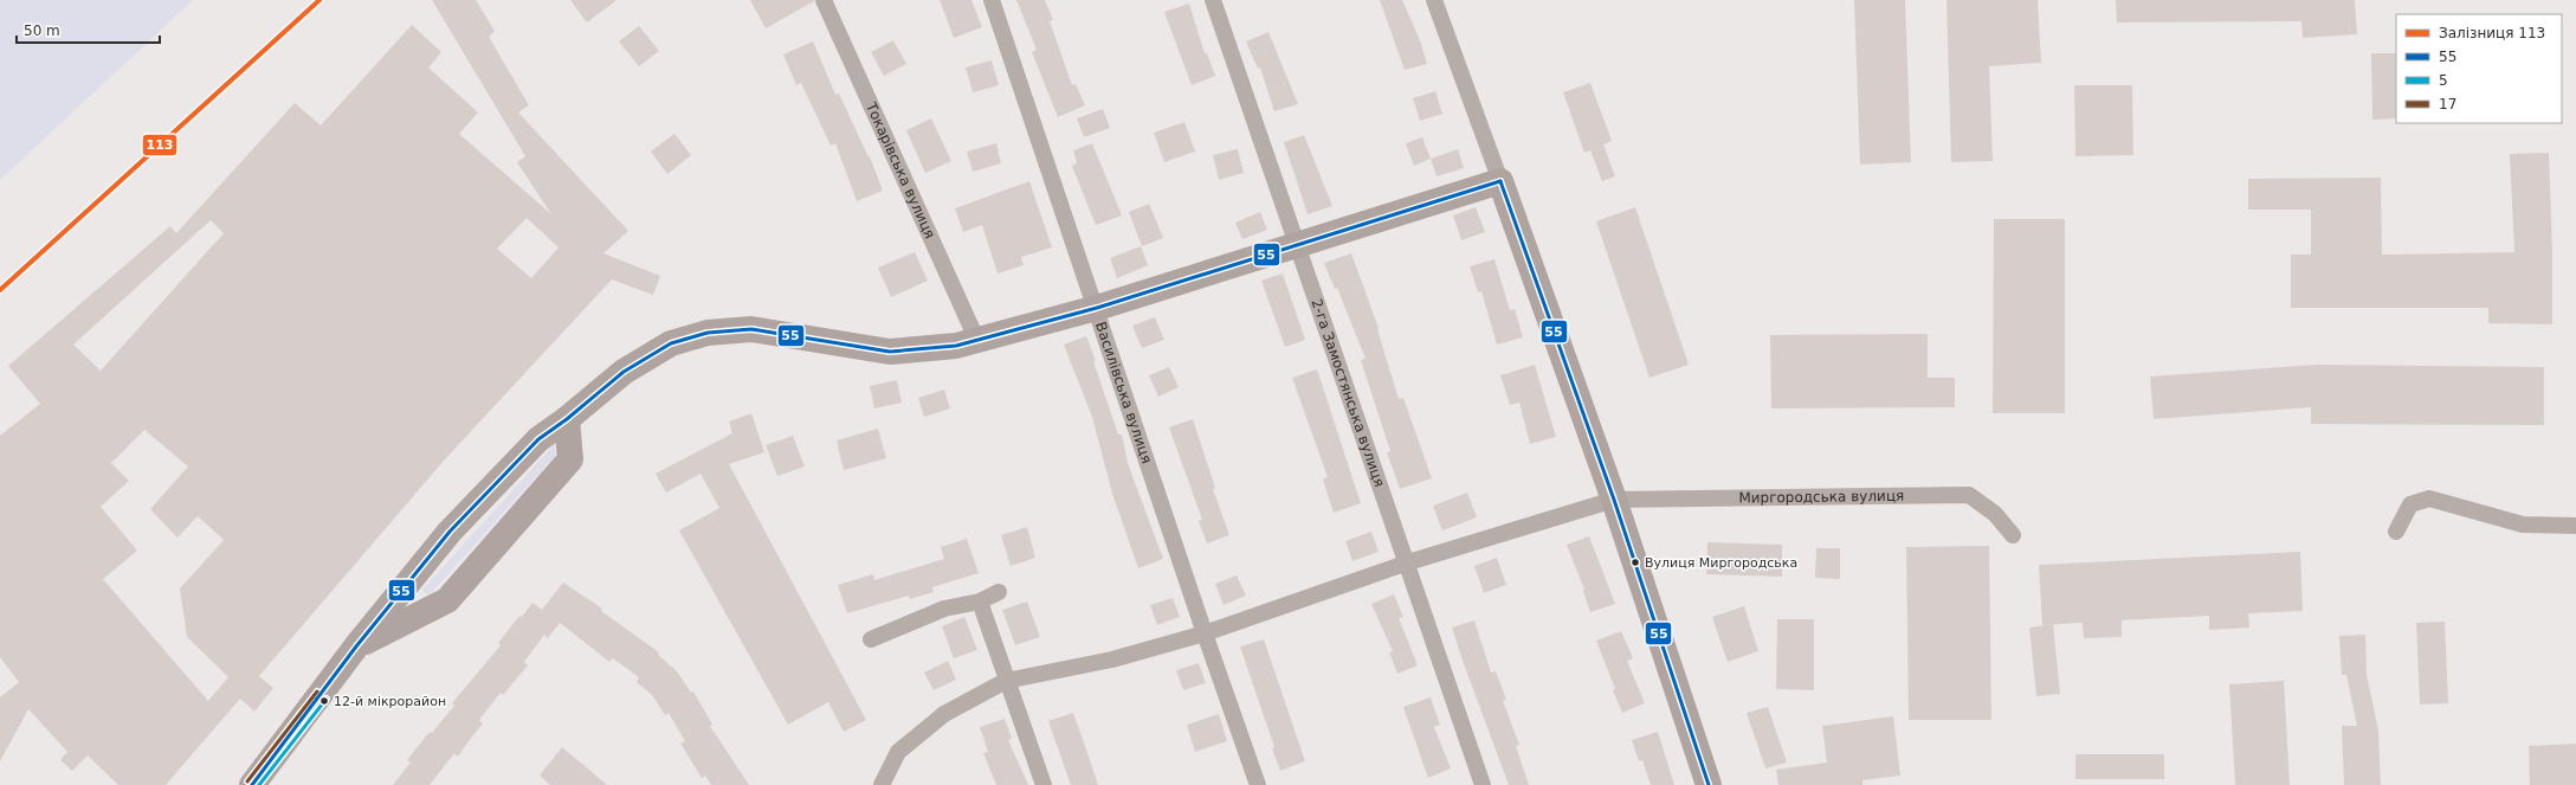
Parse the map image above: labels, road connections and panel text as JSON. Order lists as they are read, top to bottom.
{
  "streets": {
    "street": [
      "Токарівська вулиця",
      "2-га Замостянська вулиця",
      "Василівська вулиця",
      "Миргородська вулиця"
    ]
  },
  "crossings": [
    ["2-га Замостянська вулиця", "Миргородська вулиця"],
    ["Василівська вулиця", "Миргородська вулиця"]
  ],
  "places": ["Вулиця Миргородська", "12-й мікрорайон"],
  "lines": [
    "rail line 113",
    "transit line 55",
    "transit line 17",
    "transit line 5"
  ],
  "legend": [
    "Залізниця 113",
    "55",
    "5",
    "17"
  ],
  "scale_bar": "50 m"
}
